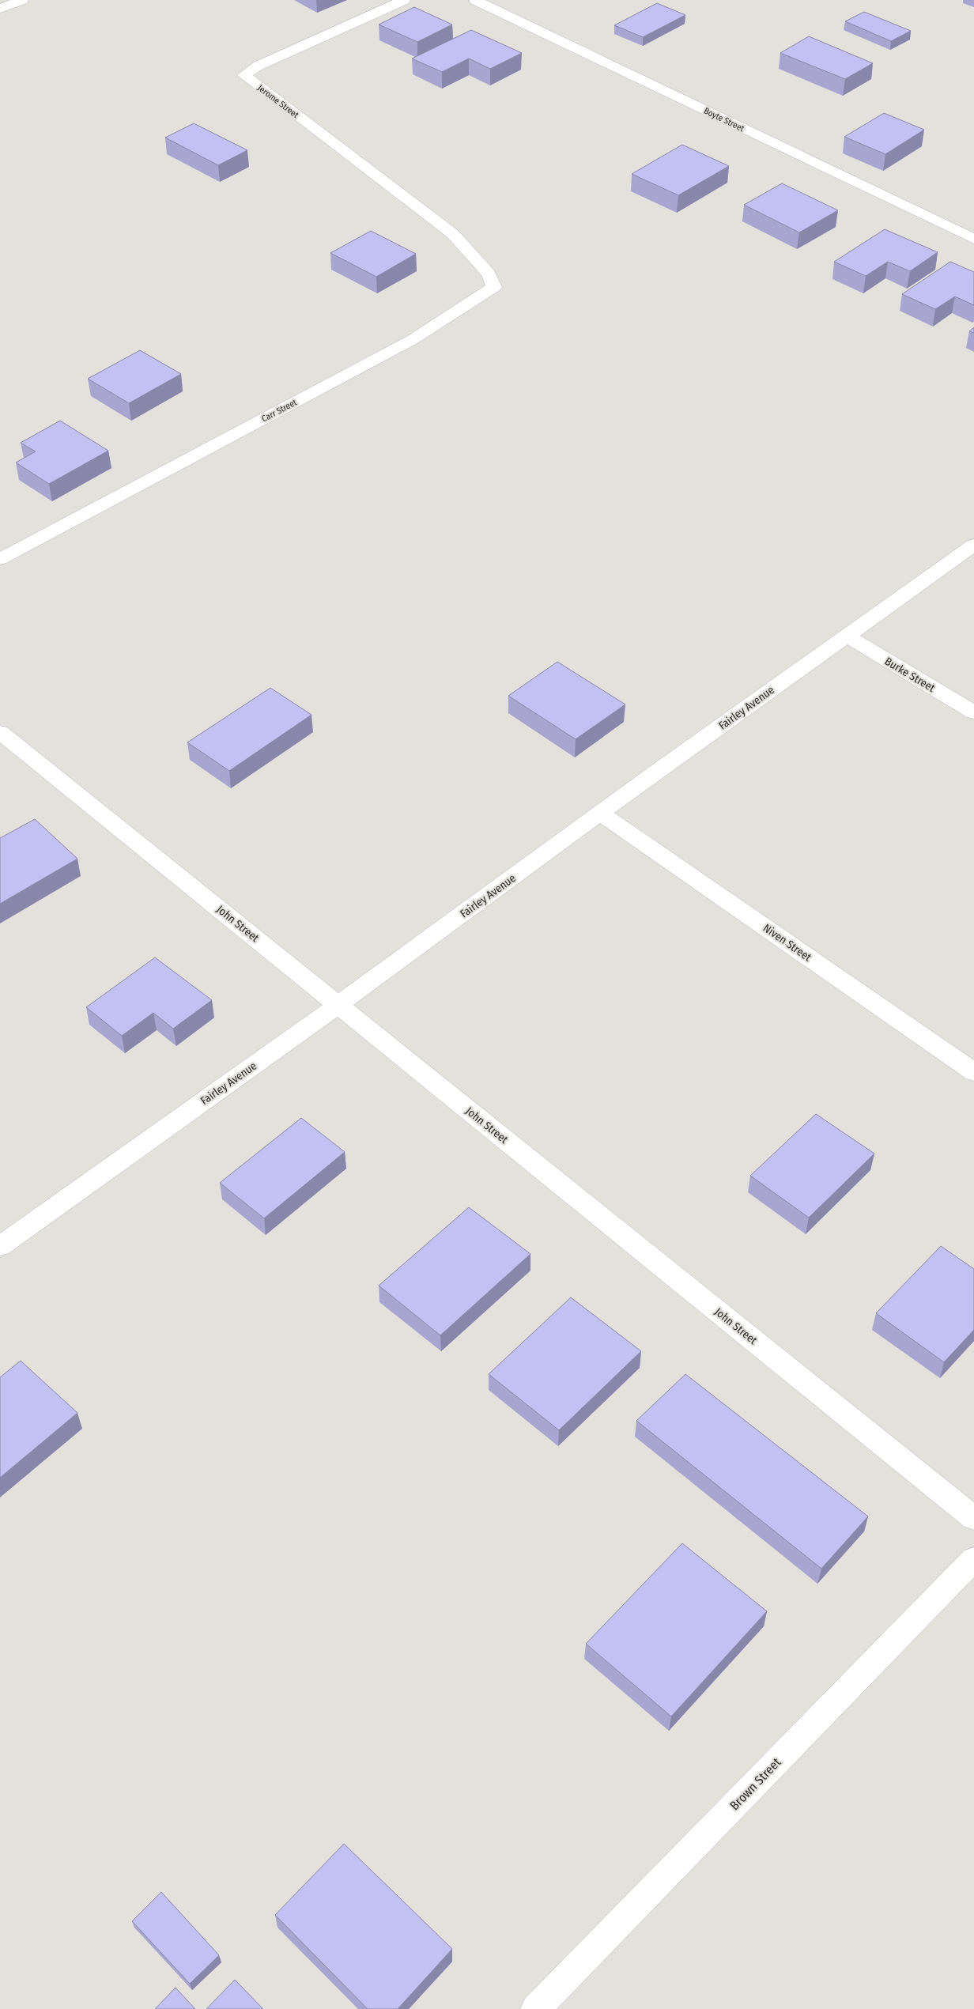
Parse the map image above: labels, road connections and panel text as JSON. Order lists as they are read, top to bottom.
{
  "streets": {
    "street": [
      "Jerome Street",
      "Boyte Street",
      "Carr Street",
      "Burke Street",
      "Fairley Avenue",
      "John Street",
      "Niven Street",
      "Brown Street"
    ]
  },
  "crossings": [
    ["Jerome Street", "Carr Street"],
    ["Burke Street", "Fairley Avenue"],
    ["Fairley Avenue", "John Street"],
    ["Fairley Avenue", "Niven Street"]
  ]
}
